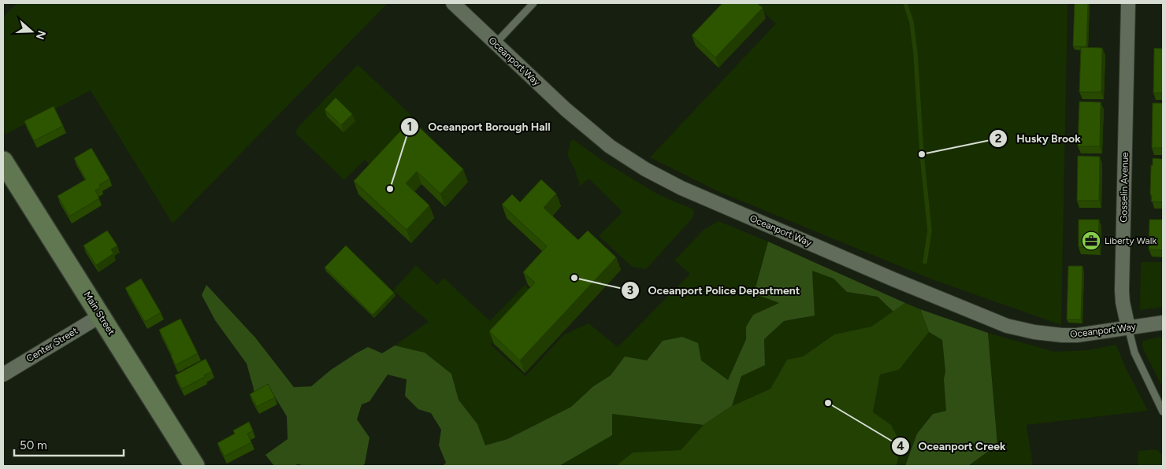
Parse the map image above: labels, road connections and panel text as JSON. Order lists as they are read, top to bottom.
{
  "streets": {
    "street": [
      "Oceanport Way",
      "Gosselin Avenue",
      "Main Street",
      "Center Street"
    ]
  },
  "crossings": [
    ["Oceanport Way", "Gosselin Avenue"],
    ["Main Street", "Center Street"]
  ],
  "places": {
    "other": [
      "Husky Brook",
      "Oceanport Borough Hall",
      "Oceanport Police Department",
      "Oceanport Creek"
    ],
    "office": ["Liberty Walk"]
  },
  "scale_bar": "50 m",
  "north": "right"
}
